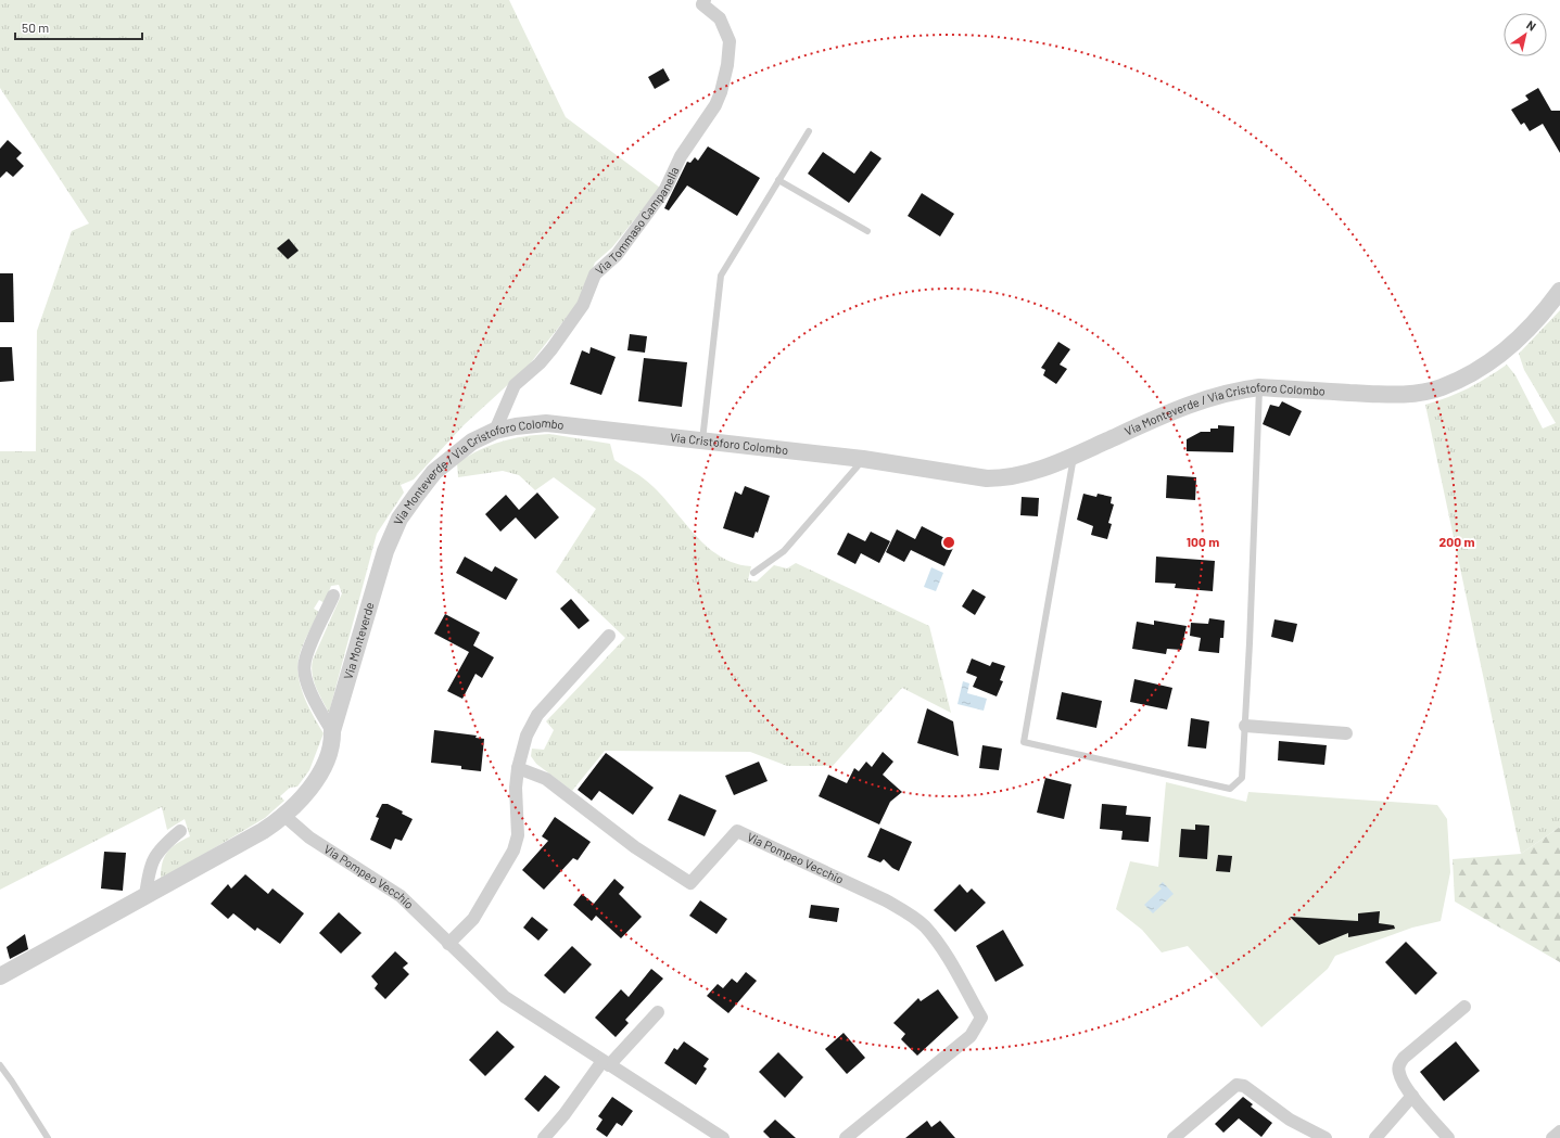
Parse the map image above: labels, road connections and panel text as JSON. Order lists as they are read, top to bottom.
{
  "streets": {
    "street": [
      "Via Tommaso Campanella",
      "Via Monteverde / Via Cristoforo Colombo",
      "Via Cristoforo Colombo",
      "Via Monteverde",
      "Via Pompeo Vecchio"
    ]
  },
  "crossings": [
    ["Via Tommaso Campanella", "Via Monteverde / Via Cristoforo Colombo"],
    ["Via Monteverde / Via Cristoforo Colombo", "Via Cristoforo Colombo"],
    ["Via Monteverde / Via Cristoforo Colombo", "Via Monteverde"]
  ],
  "scale_bar": "50 m",
  "north": "top right",
  "rings": ["100 m", "200 m"]
}
